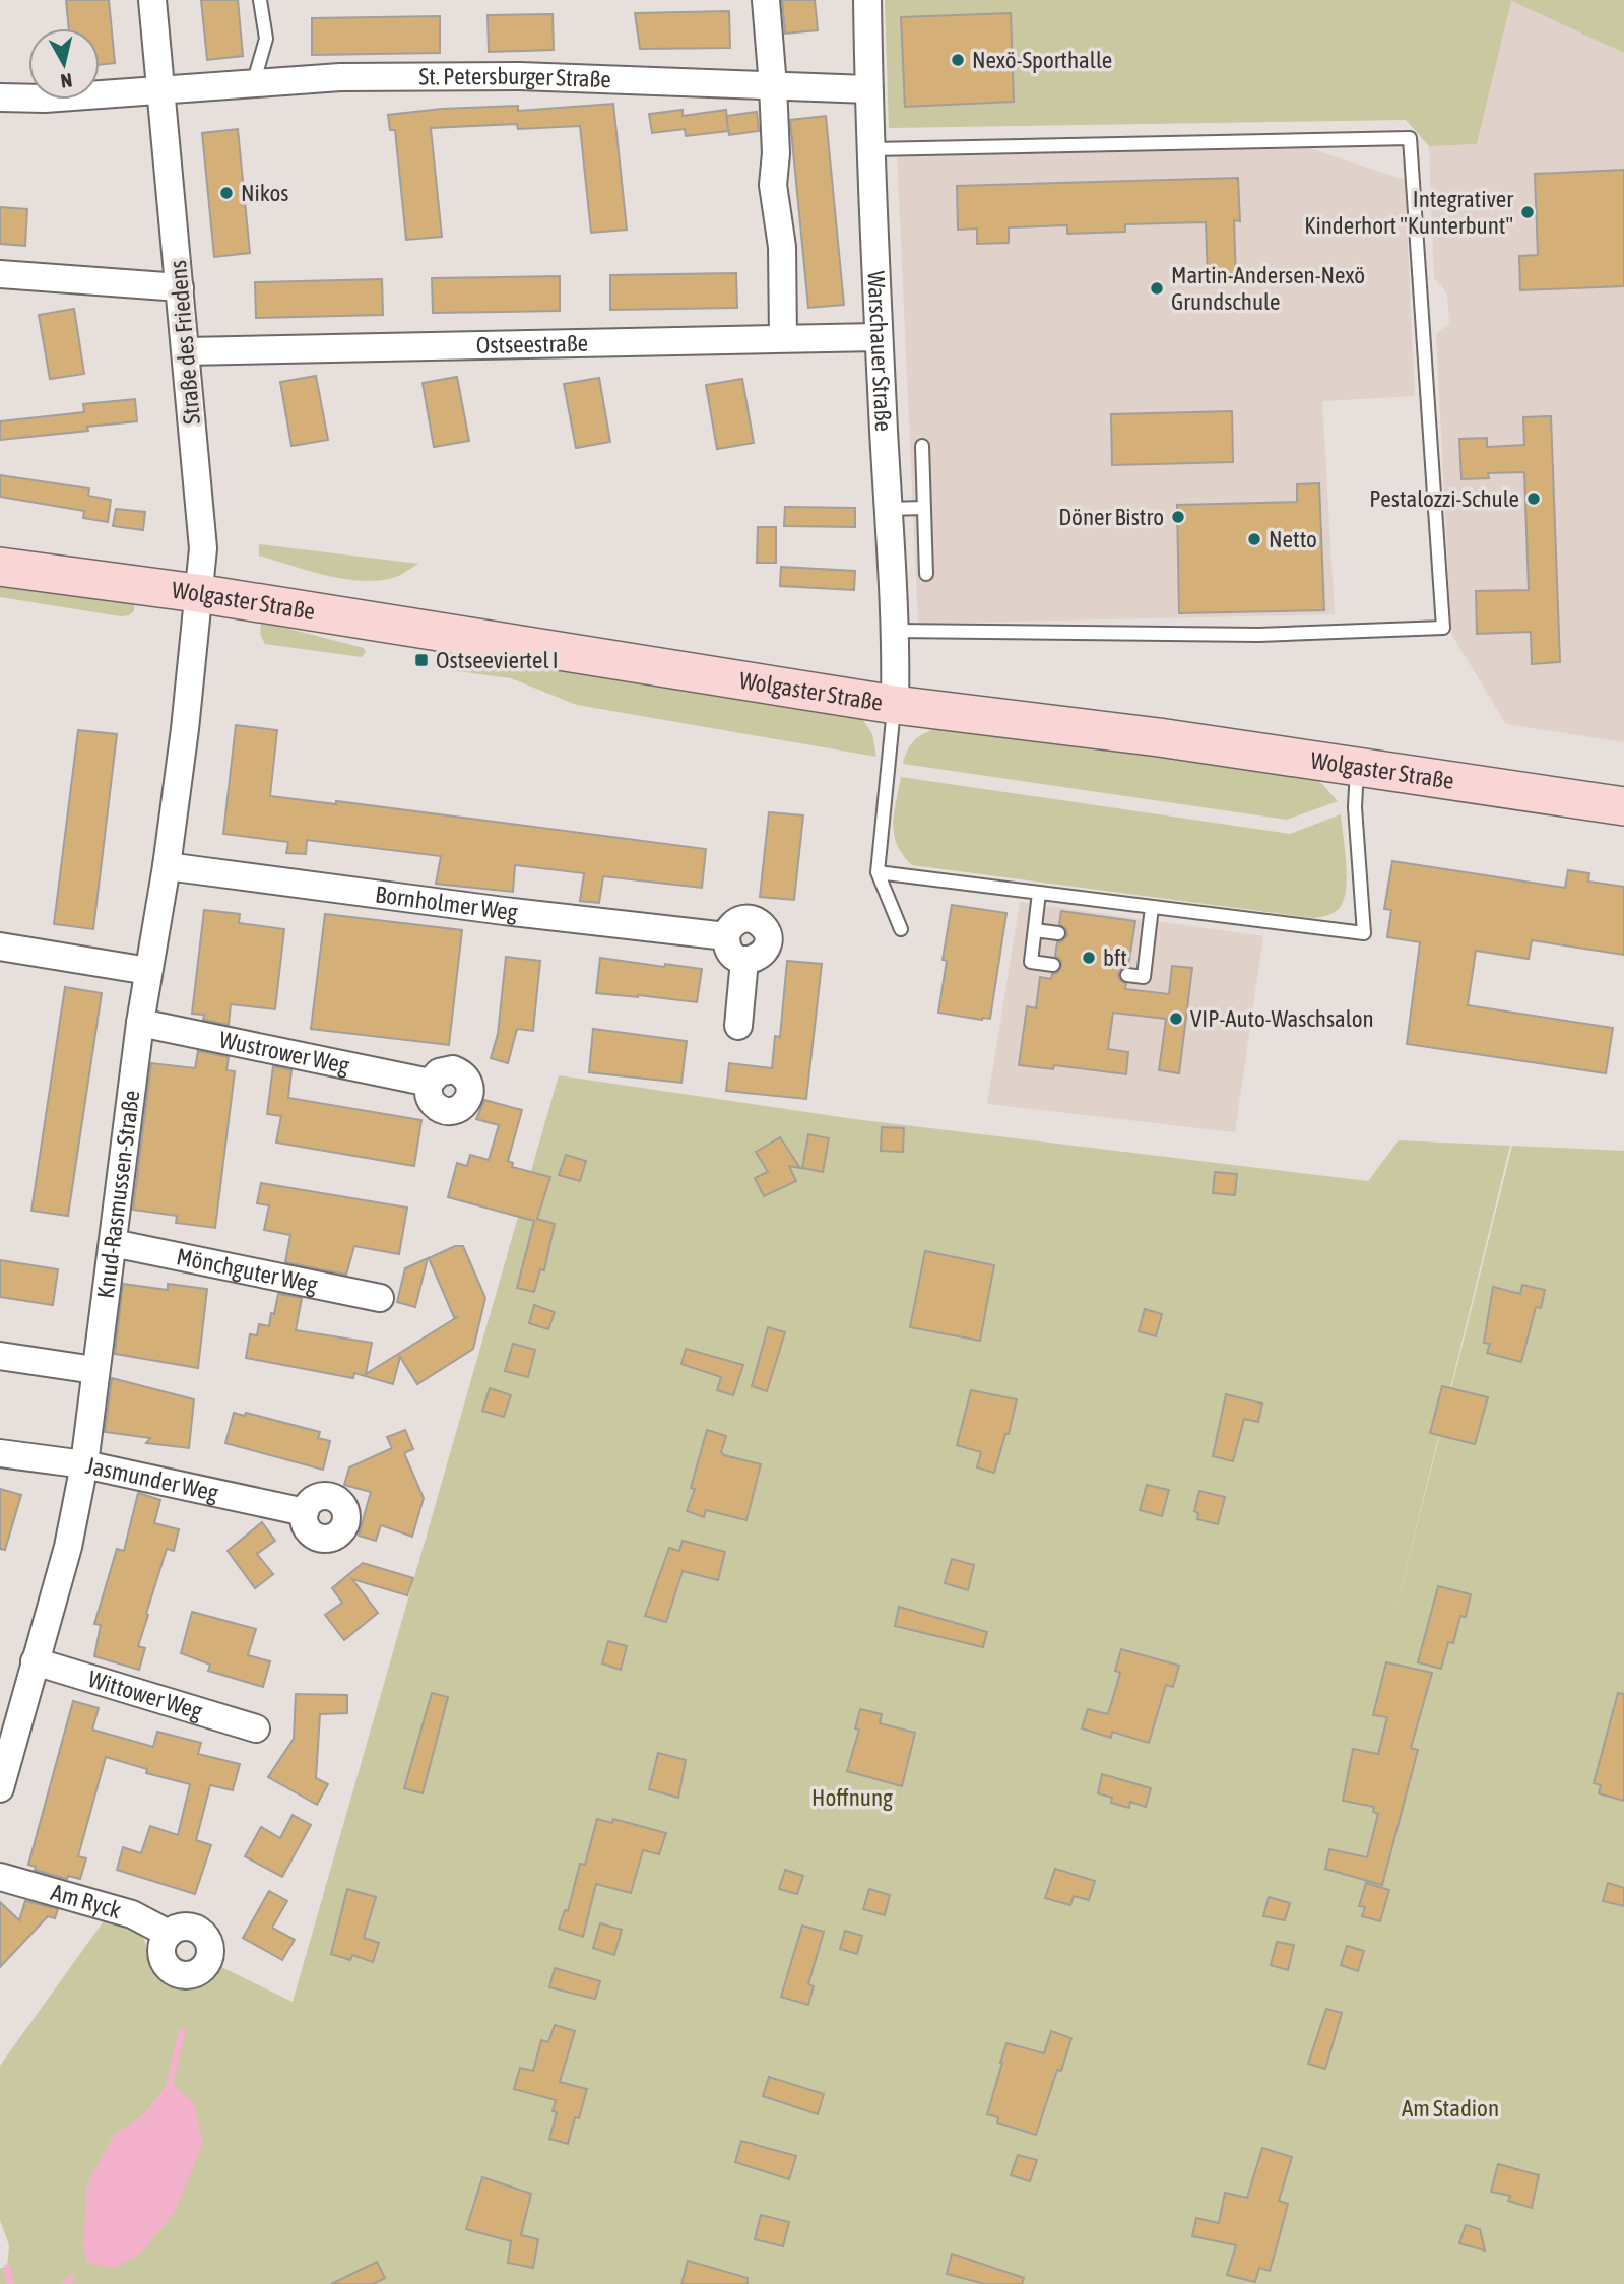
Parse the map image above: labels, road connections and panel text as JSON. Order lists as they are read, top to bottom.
{
  "streets": {
    "main road": ["Wolgaster Straße"],
    "street": [
      "St. Petersburger Straße",
      "Straße des Friedens",
      "Ostseestraße",
      "Warschauer Straße",
      "Bornholmer Weg",
      "Wustrower Weg",
      "Knud-Rasmussen-Straße",
      "Mönchguter Weg",
      "Jasmunder Weg",
      "Wittower Weg",
      "Am Ryck"
    ]
  },
  "crossings": [
    ["St. Petersburger Straße", "Straße des Friedens"],
    ["St. Petersburger Straße", "Warschauer Straße"],
    ["Straße des Friedens", "Ostseestraße"],
    ["Straße des Friedens", "Wolgaster Straße"],
    ["Straße des Friedens", "Knud-Rasmussen-Straße"],
    ["Ostseestraße", "Warschauer Straße"],
    ["Warschauer Straße", "Wolgaster Straße"],
    ["Wolgaster Straße", "Knud-Rasmussen-Straße"],
    ["Bornholmer Weg", "Knud-Rasmussen-Straße"],
    ["Wustrower Weg", "Knud-Rasmussen-Straße"],
    ["Knud-Rasmussen-Straße", "Mönchguter Weg"],
    ["Knud-Rasmussen-Straße", "Jasmunder Weg"],
    ["Knud-Rasmussen-Straße", "Wittower Weg"]
  ],
  "parks": ["Hoffnung", "Am Stadion"],
  "places": {
    "other": [
      "Nexö-Sporthalle",
      "Nikos",
      "Integrativer Kinderhort \"Kunterbunt\"",
      "Martin-Andersen-Nexö Grundschule",
      "Pestalozzi-Schule",
      "Döner Bistro",
      "Netto",
      "bft",
      "VIP-Auto-Waschsalon"
    ],
    "transit": ["Ostseeviertel I"]
  },
  "north": "bottom"
}
